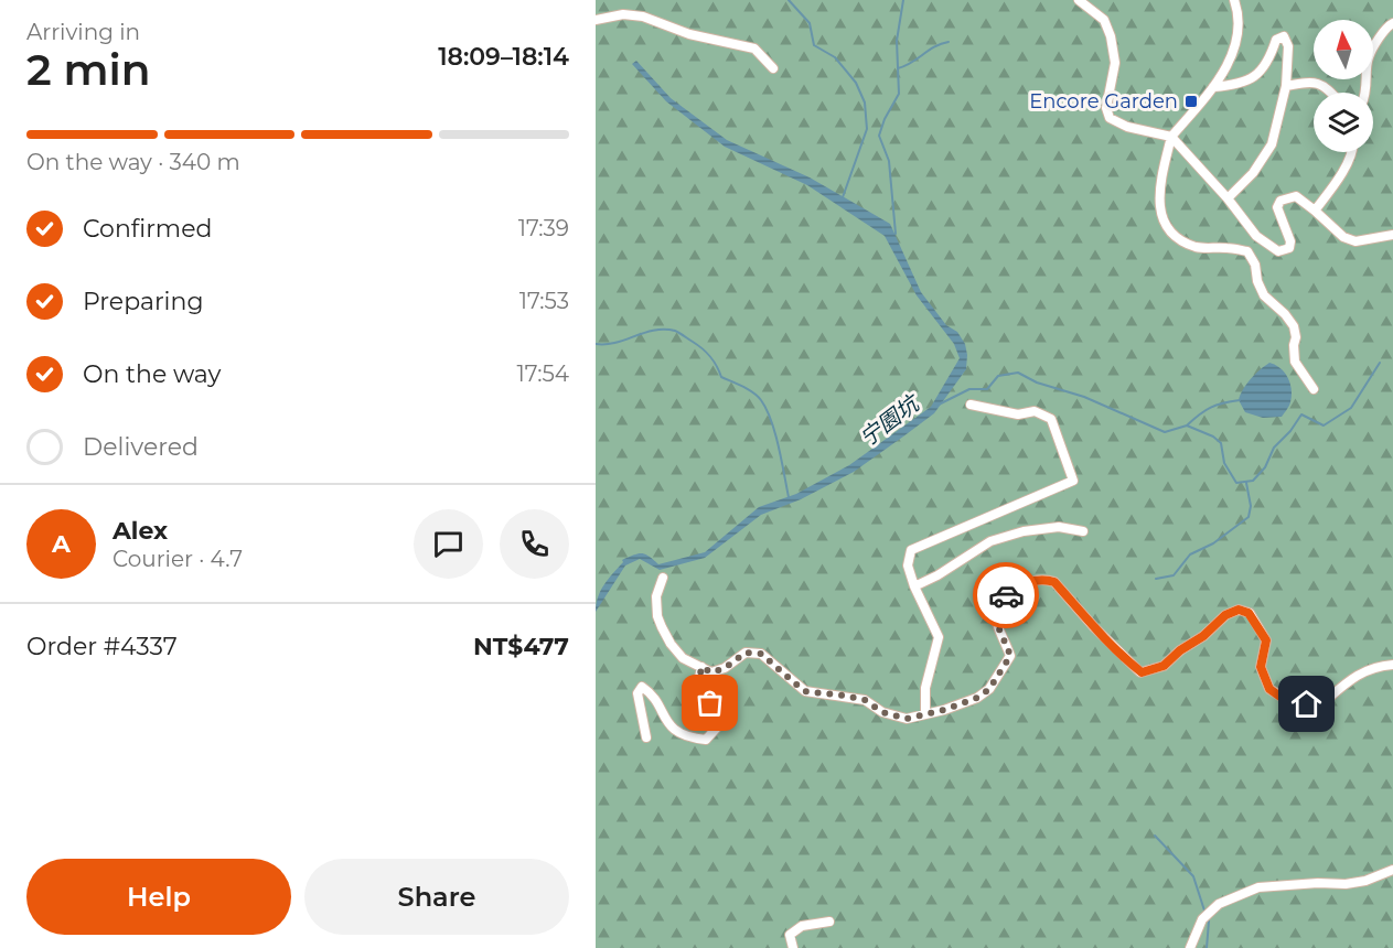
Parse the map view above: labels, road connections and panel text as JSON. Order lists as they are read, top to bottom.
{
  "water": ["宁園坑"],
  "places": {
    "transit": ["Encore Garden"]
  },
  "north": "top",
  "page": {
    "heading": ["2 min", "Arriving in", "18:09–18:14"],
    "panel": [
      "Alex",
      "Courier · 4.7",
      "Order #4337",
      "NT$477"
    ],
    "bar": "On the way · 340 m",
    "list": [
      ["Confirmed", "17:39"],
      ["Preparing", "17:53"],
      ["On the way", "17:54"],
      "Delivered"
    ],
    "round": "A",
    "buttons": ["Help", "Share"]
  }
}
